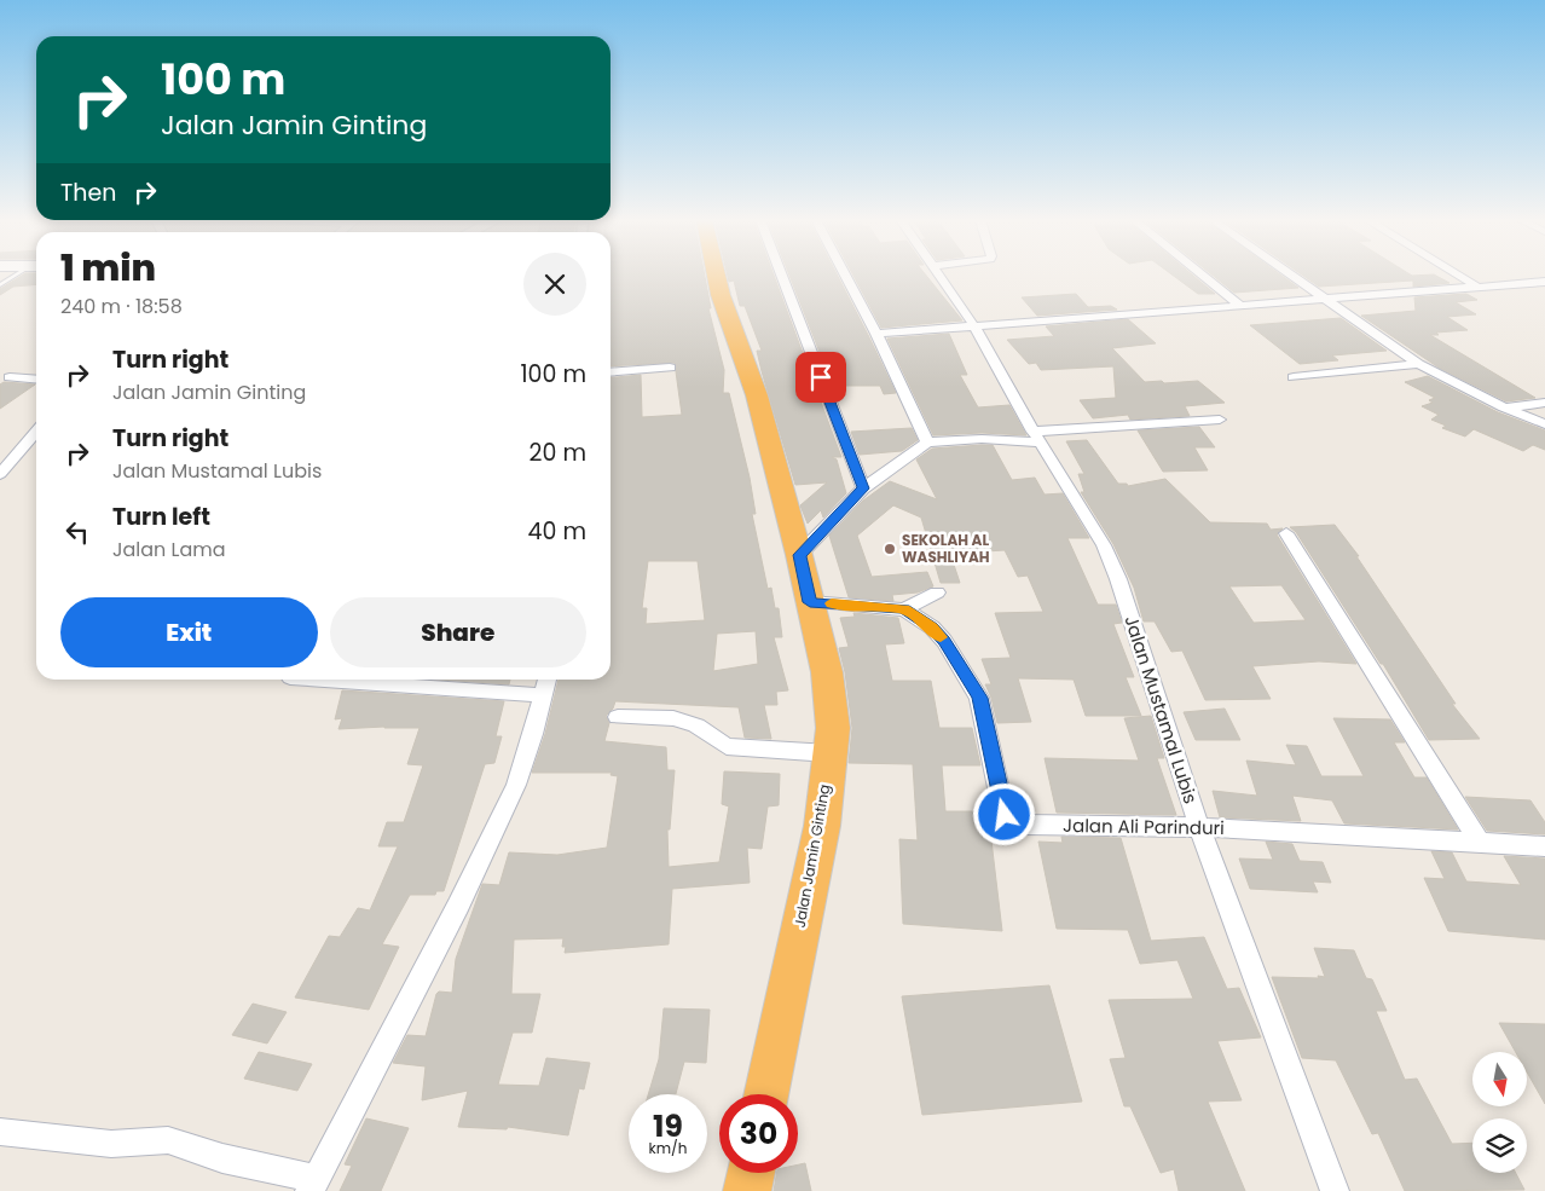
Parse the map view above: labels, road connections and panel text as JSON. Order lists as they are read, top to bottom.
{
  "streets": {
    "highway": ["Jalan Jamin Ginting"],
    "street": ["Jalan Mustamal Lubis", "Jalan Ali Parinduri"]
  },
  "crossings": [
    ["Jalan Mustamal Lubis", "Jalan Ali Parinduri"],
    ["Jalan Ali Parinduri", "Jalan Jamin Ginting"]
  ],
  "places": ["SEKOLAH AL WASHLIYAH"],
  "north": "bottom",
  "page": {
    "turn": ["100 m", "Jalan Jamin Ginting"],
    "then": "Then",
    "heading": ["1 min", "240 m · 18:58"],
    "list": [
      {
        "name": "Turn right",
        "note": "Jalan Jamin Ginting",
        "value": "100 m"
      },
      {
        "name": "Turn right",
        "note": "Jalan Mustamal Lubis",
        "value": "20 m"
      },
      {
        "name": "Turn left",
        "note": "Jalan Lama",
        "value": "40 m"
      }
    ],
    "buttons": ["Exit", "Share"],
    "speed": "19 km/h",
    "limit": "30"
  }
}
